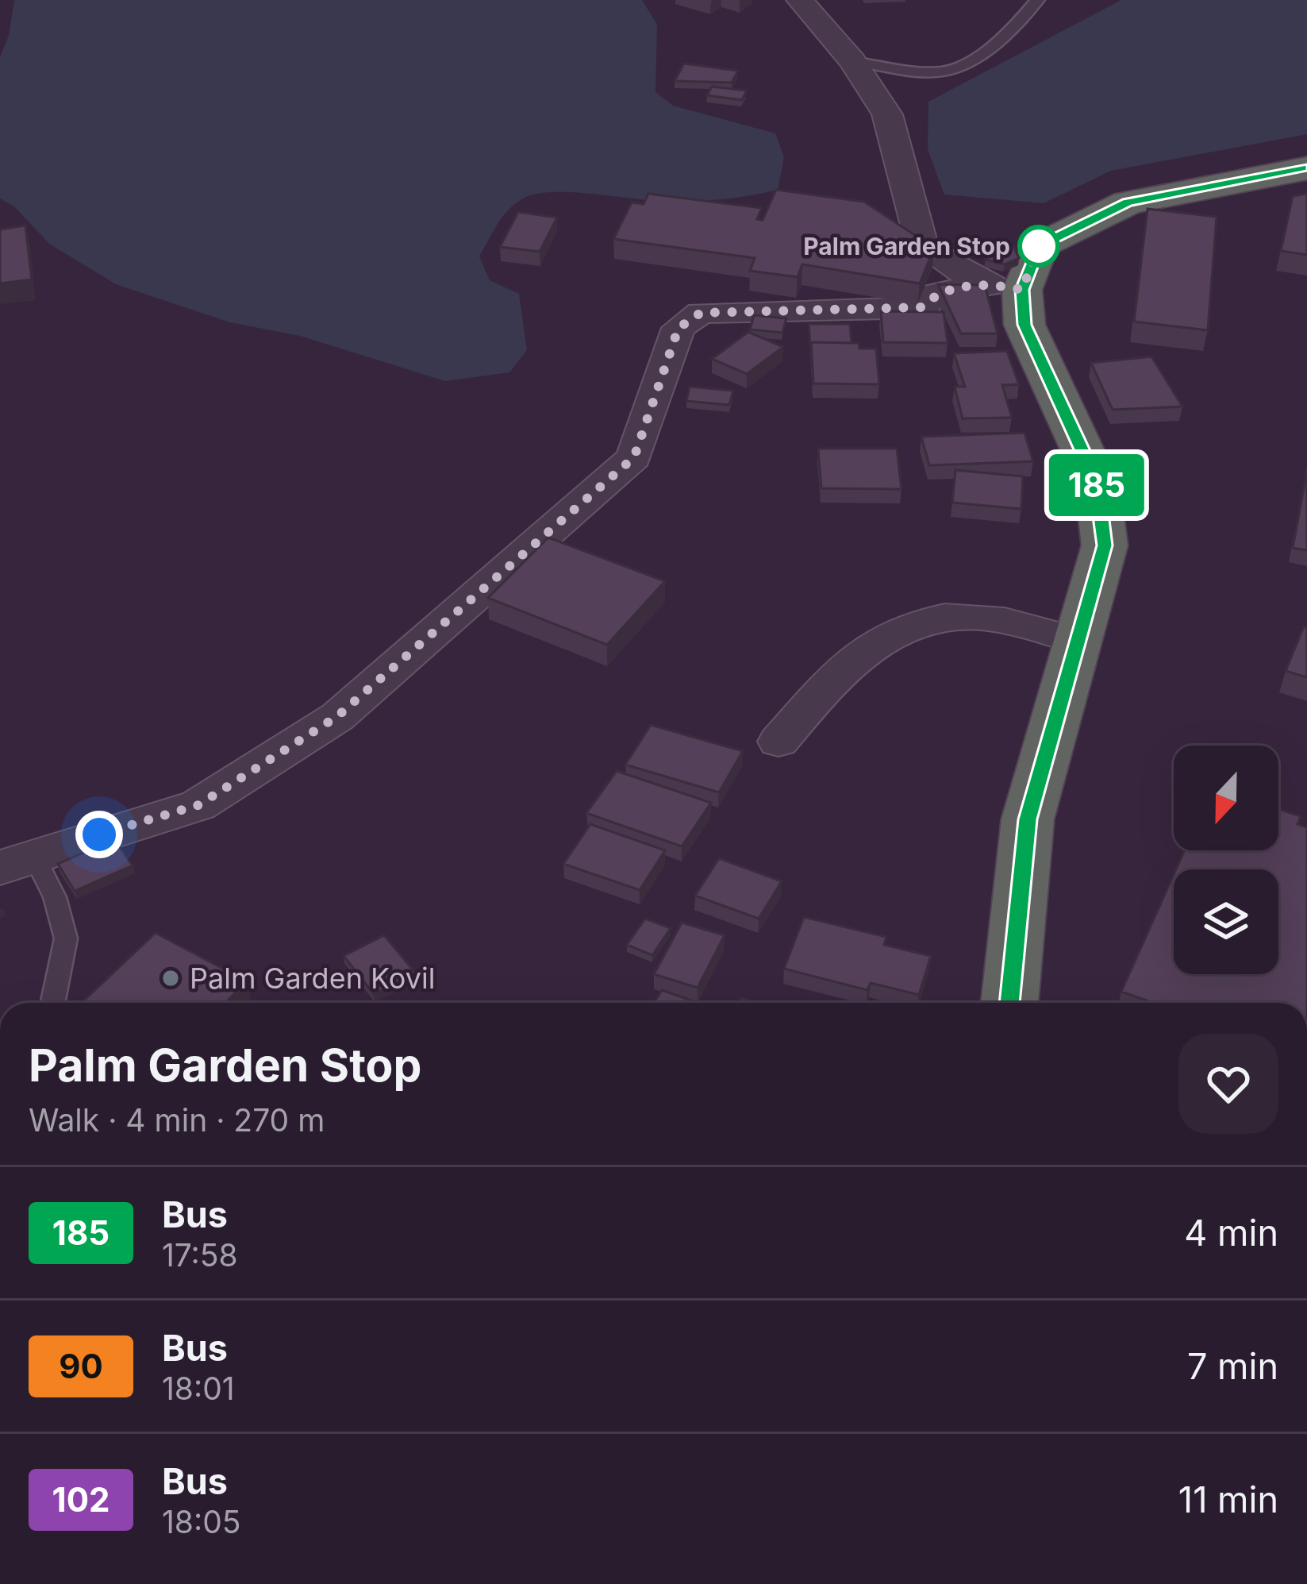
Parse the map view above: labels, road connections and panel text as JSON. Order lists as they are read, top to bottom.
{
  "places": ["Palm Garden Stop", "Palm Garden Kovil"],
  "lines": ["bus line 185"],
  "north": "bottom",
  "page": {
    "on_map": "185",
    "heading": ["Palm Garden Stop", "Walk · 4 min · 270 m"],
    "list": [
      {
        "mark": "185",
        "name": "Bus",
        "note": "17:58",
        "value": "4 min"
      },
      {
        "mark": "90",
        "name": "Bus",
        "note": "18:01",
        "value": "7 min"
      },
      {
        "mark": "102",
        "name": "Bus",
        "note": "18:05",
        "value": "11 min"
      }
    ]
  }
}
